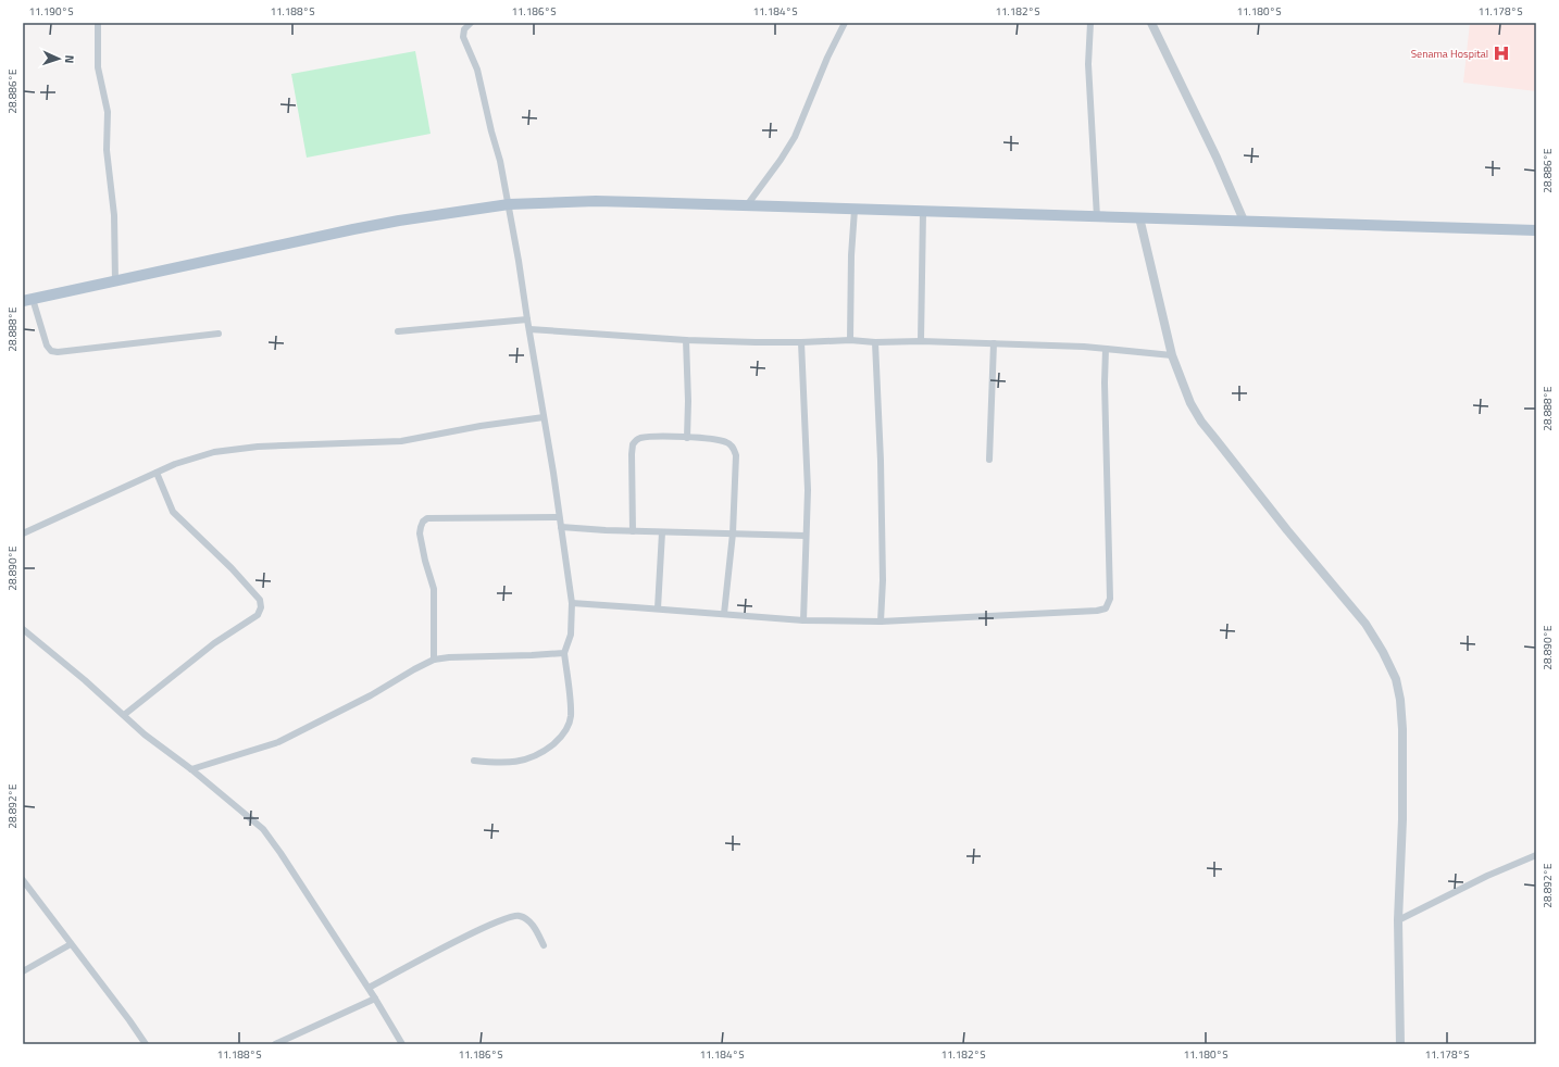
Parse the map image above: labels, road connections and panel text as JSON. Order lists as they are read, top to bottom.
{
  "places": {
    "hospital": ["Senama Hospital"]
  },
  "north": "right",
  "coordinates": [
    "11.190°S",
    "11.188°S",
    "11.186°S",
    "11.184°S",
    "11.182°S",
    "11.180°S",
    "11.178°S",
    "28.886°E",
    "28.888°E",
    "28.890°E",
    "28.892°E"
  ]
}
